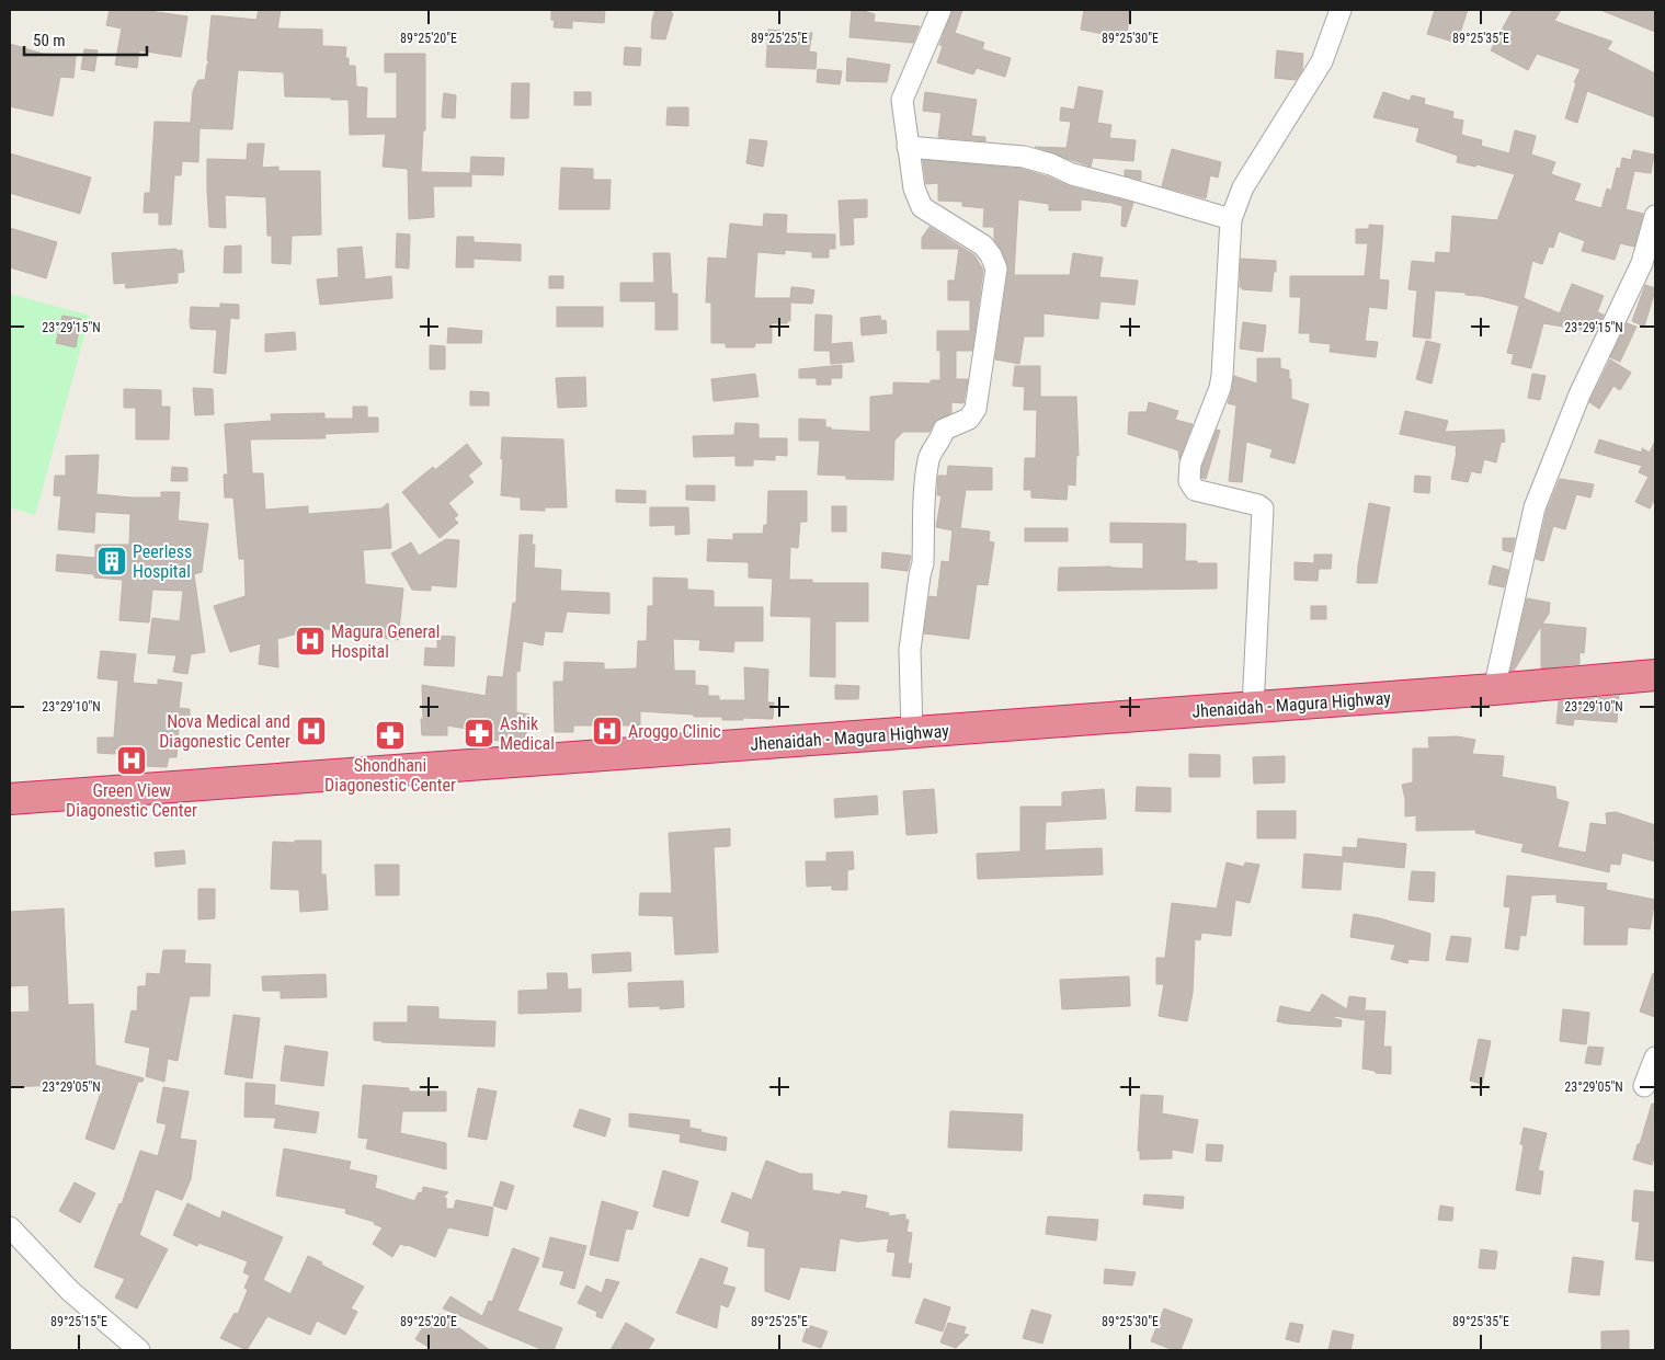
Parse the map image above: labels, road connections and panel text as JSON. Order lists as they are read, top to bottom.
{
  "streets": {
    "highway": ["Jhenaidah - Magura Highway"]
  },
  "places": {
    "building": ["Peerless Hospital"],
    "hospital": [
      "Magura General Hospital",
      "Nova Medical and Diagonestic Center",
      "Aroggo Clinic",
      "Green View Diagonestic Center"
    ],
    "pharmacy": ["Ashik Medical", "Shondhani Diagonestic Center"]
  },
  "scale_bar": "50 m",
  "coordinates": [
    "89°25'20\"E",
    "89°25'25\"E",
    "89°25'30\"E",
    "89°25'35\"E",
    "23°29'15\"N",
    "23°29'10\"N",
    "23°29'05\"N",
    "89°25'15\"E"
  ]
}
